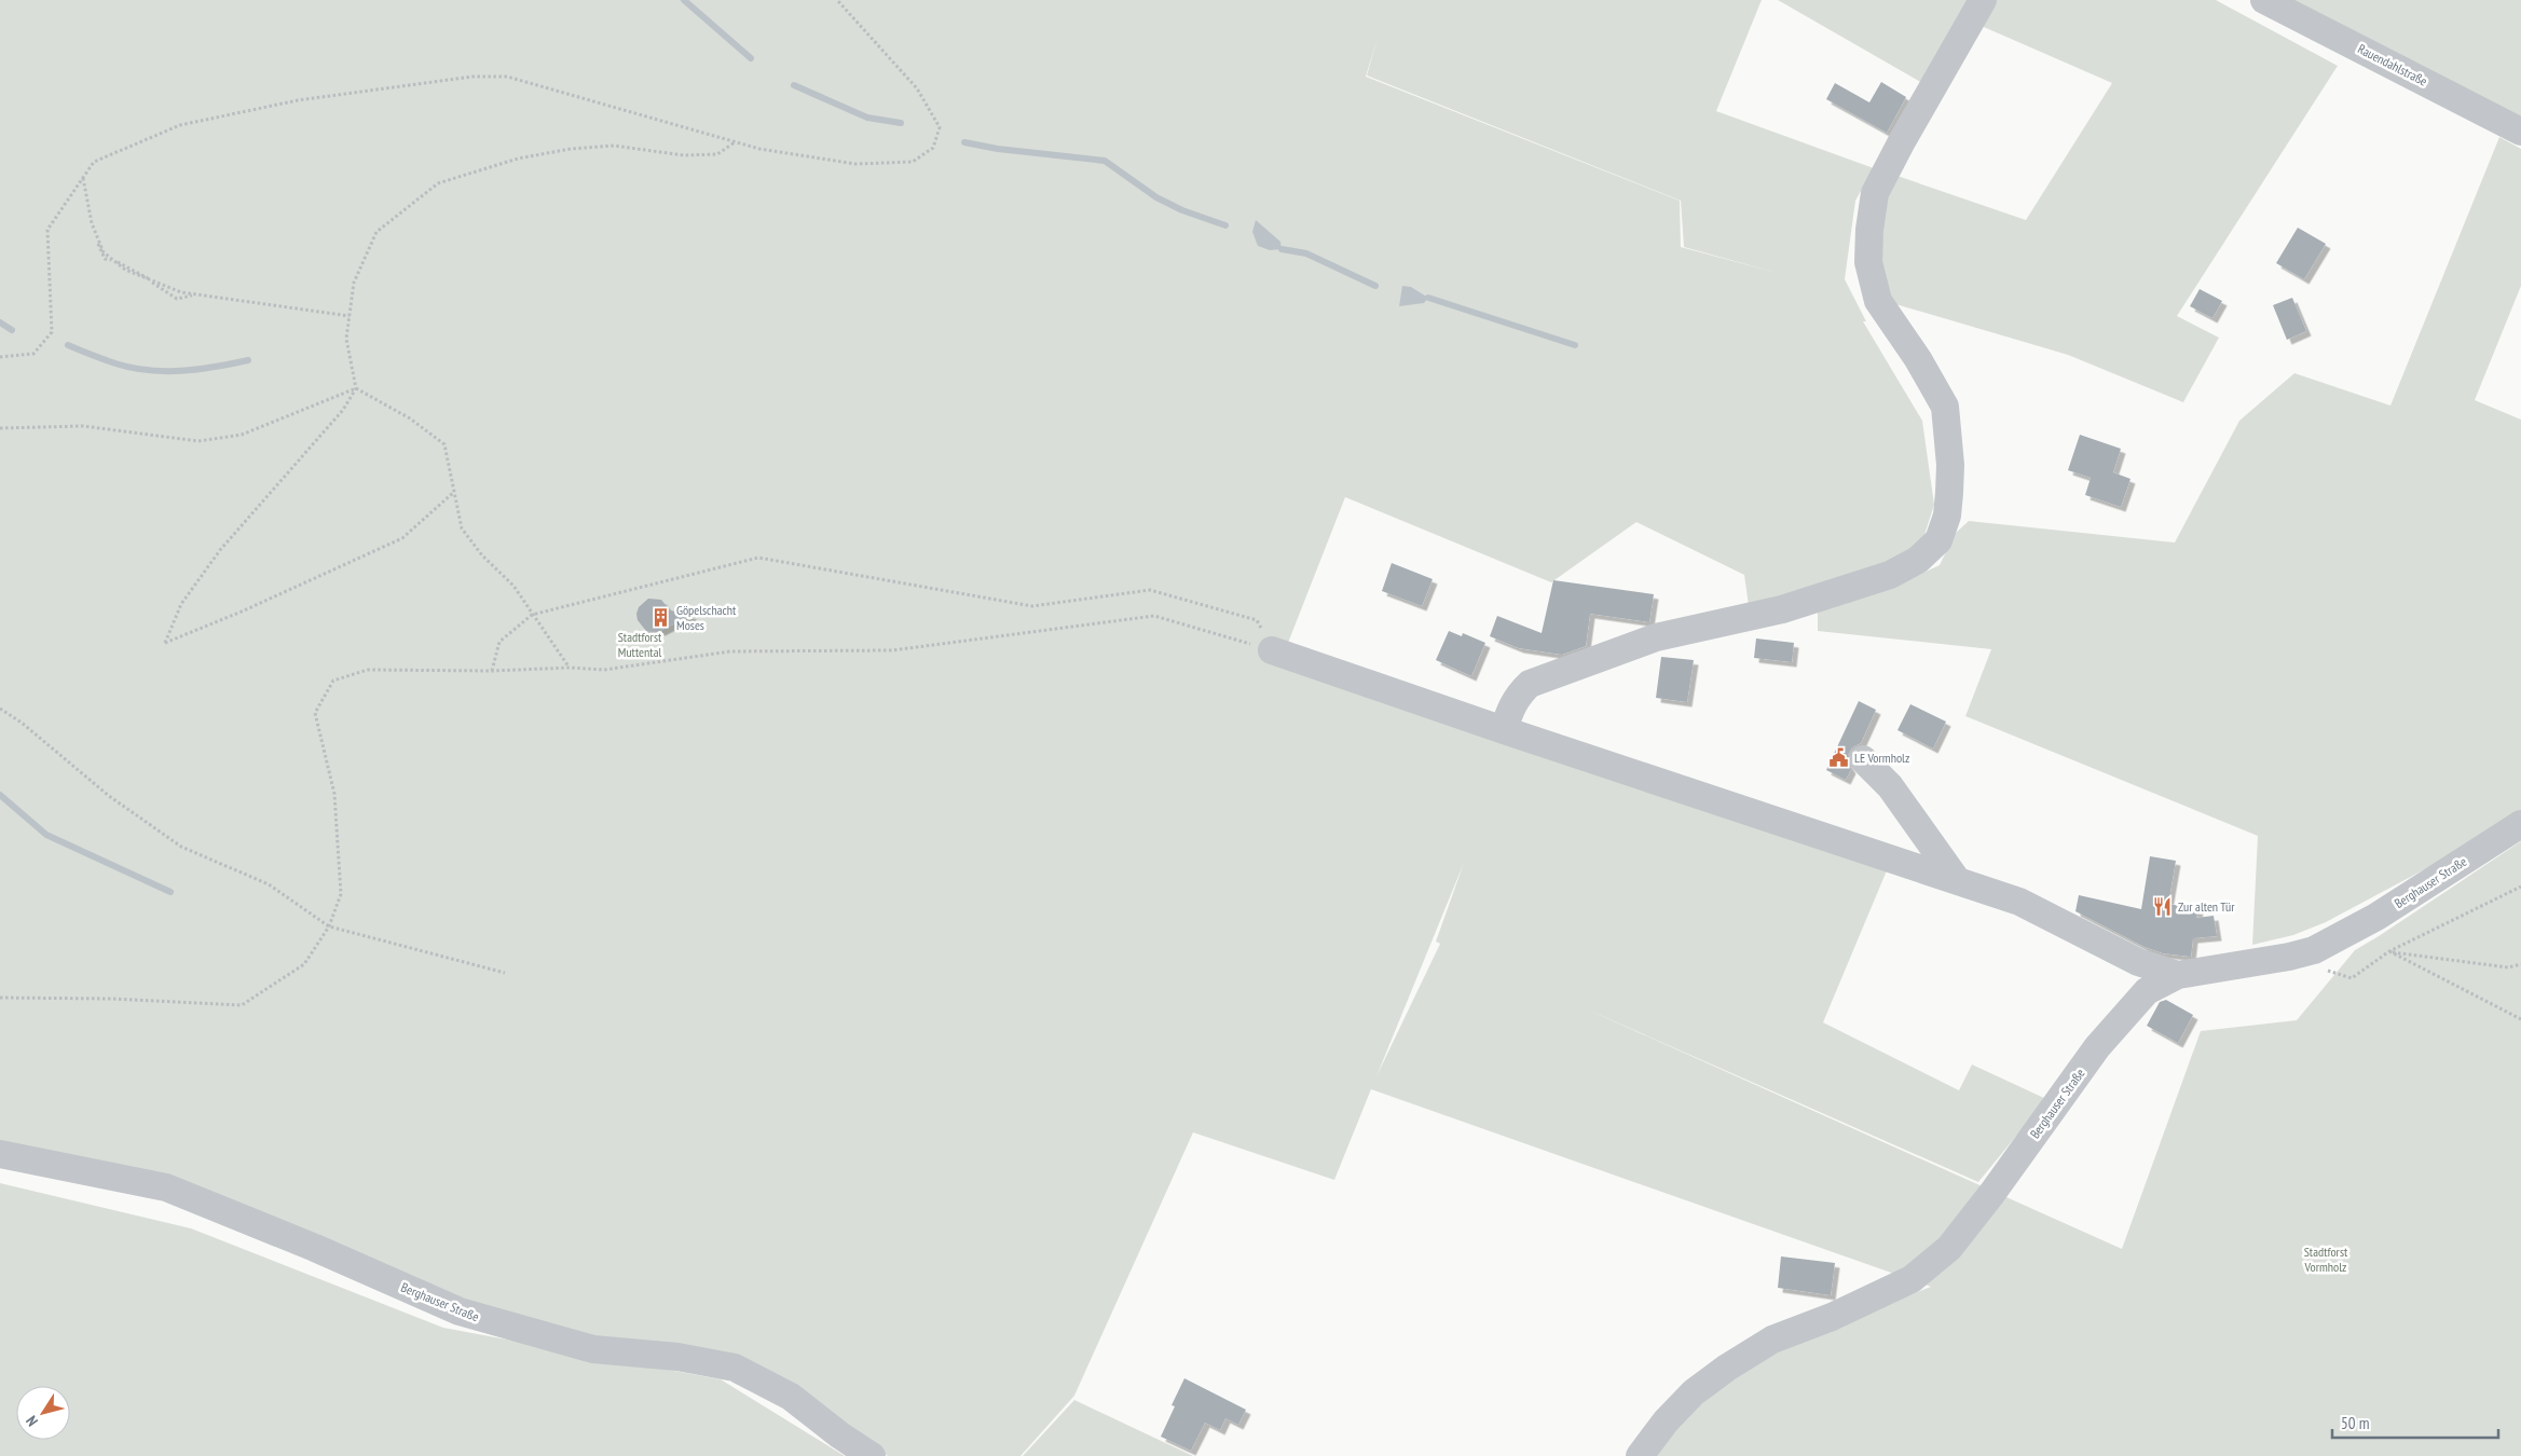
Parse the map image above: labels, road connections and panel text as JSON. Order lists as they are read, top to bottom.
{
  "streets": {
    "street": ["Rauendahlstraße", "Berghauser Straße"]
  },
  "parks": ["Stadtforst Muttental", "Stadtforst Vormholz"],
  "places": {
    "building": ["Göpelschacht Moses"],
    "public building": ["LE Vormholz"],
    "restaurant": ["Zur alten Tür"]
  },
  "scale_bar": "50 m",
  "north": "bottom left"
}
